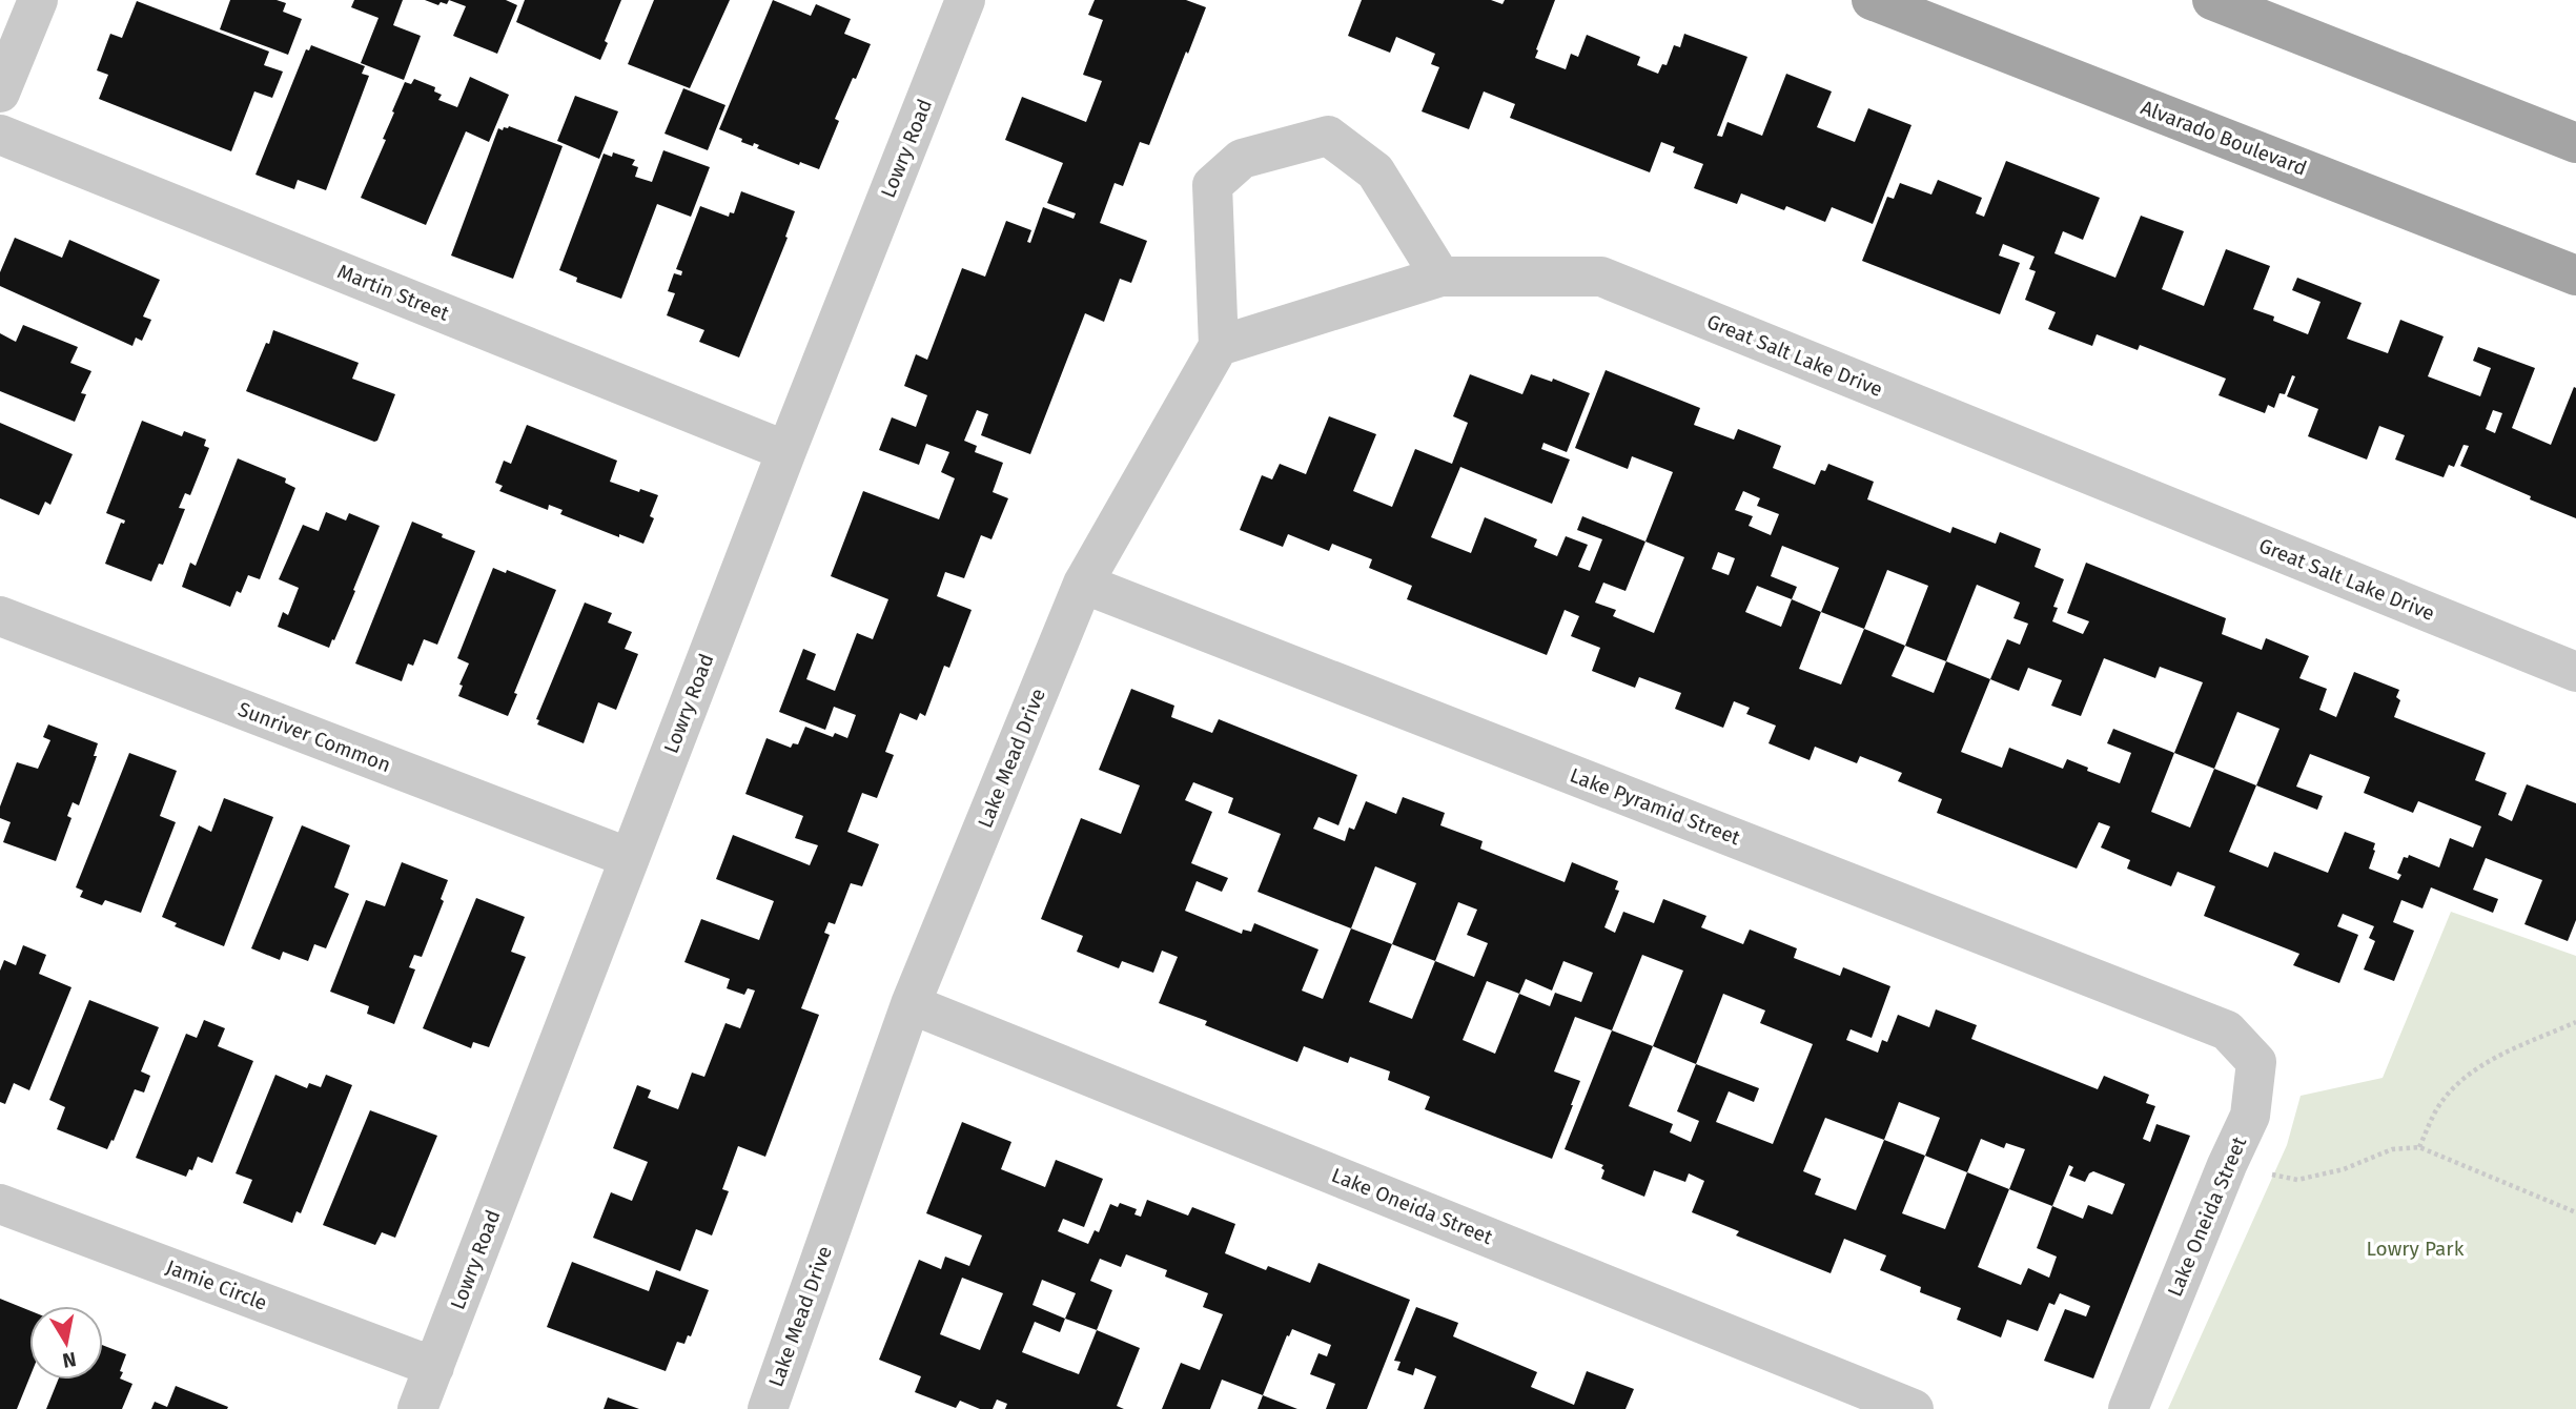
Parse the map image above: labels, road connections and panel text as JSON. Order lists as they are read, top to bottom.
{
  "streets": {
    "main road": ["Alvarado Boulevard"],
    "street": [
      "Lowry Road",
      "Martin Street",
      "Great Salt Lake Drive",
      "Sunriver Common",
      "Lake Mead Drive",
      "Lake Pyramid Street",
      "Lake Oneida Street",
      "Jamie Circle"
    ]
  },
  "crossings": [
    ["Lowry Road", "Martin Street"],
    ["Lowry Road", "Sunriver Common"],
    ["Lowry Road", "Jamie Circle"],
    ["Lake Mead Drive", "Lake Pyramid Street"],
    ["Lake Mead Drive", "Lake Oneida Street"],
    ["Lake Pyramid Street", "Lake Oneida Street"]
  ],
  "parks": ["Lowry Park"],
  "north": "bottom"
}
